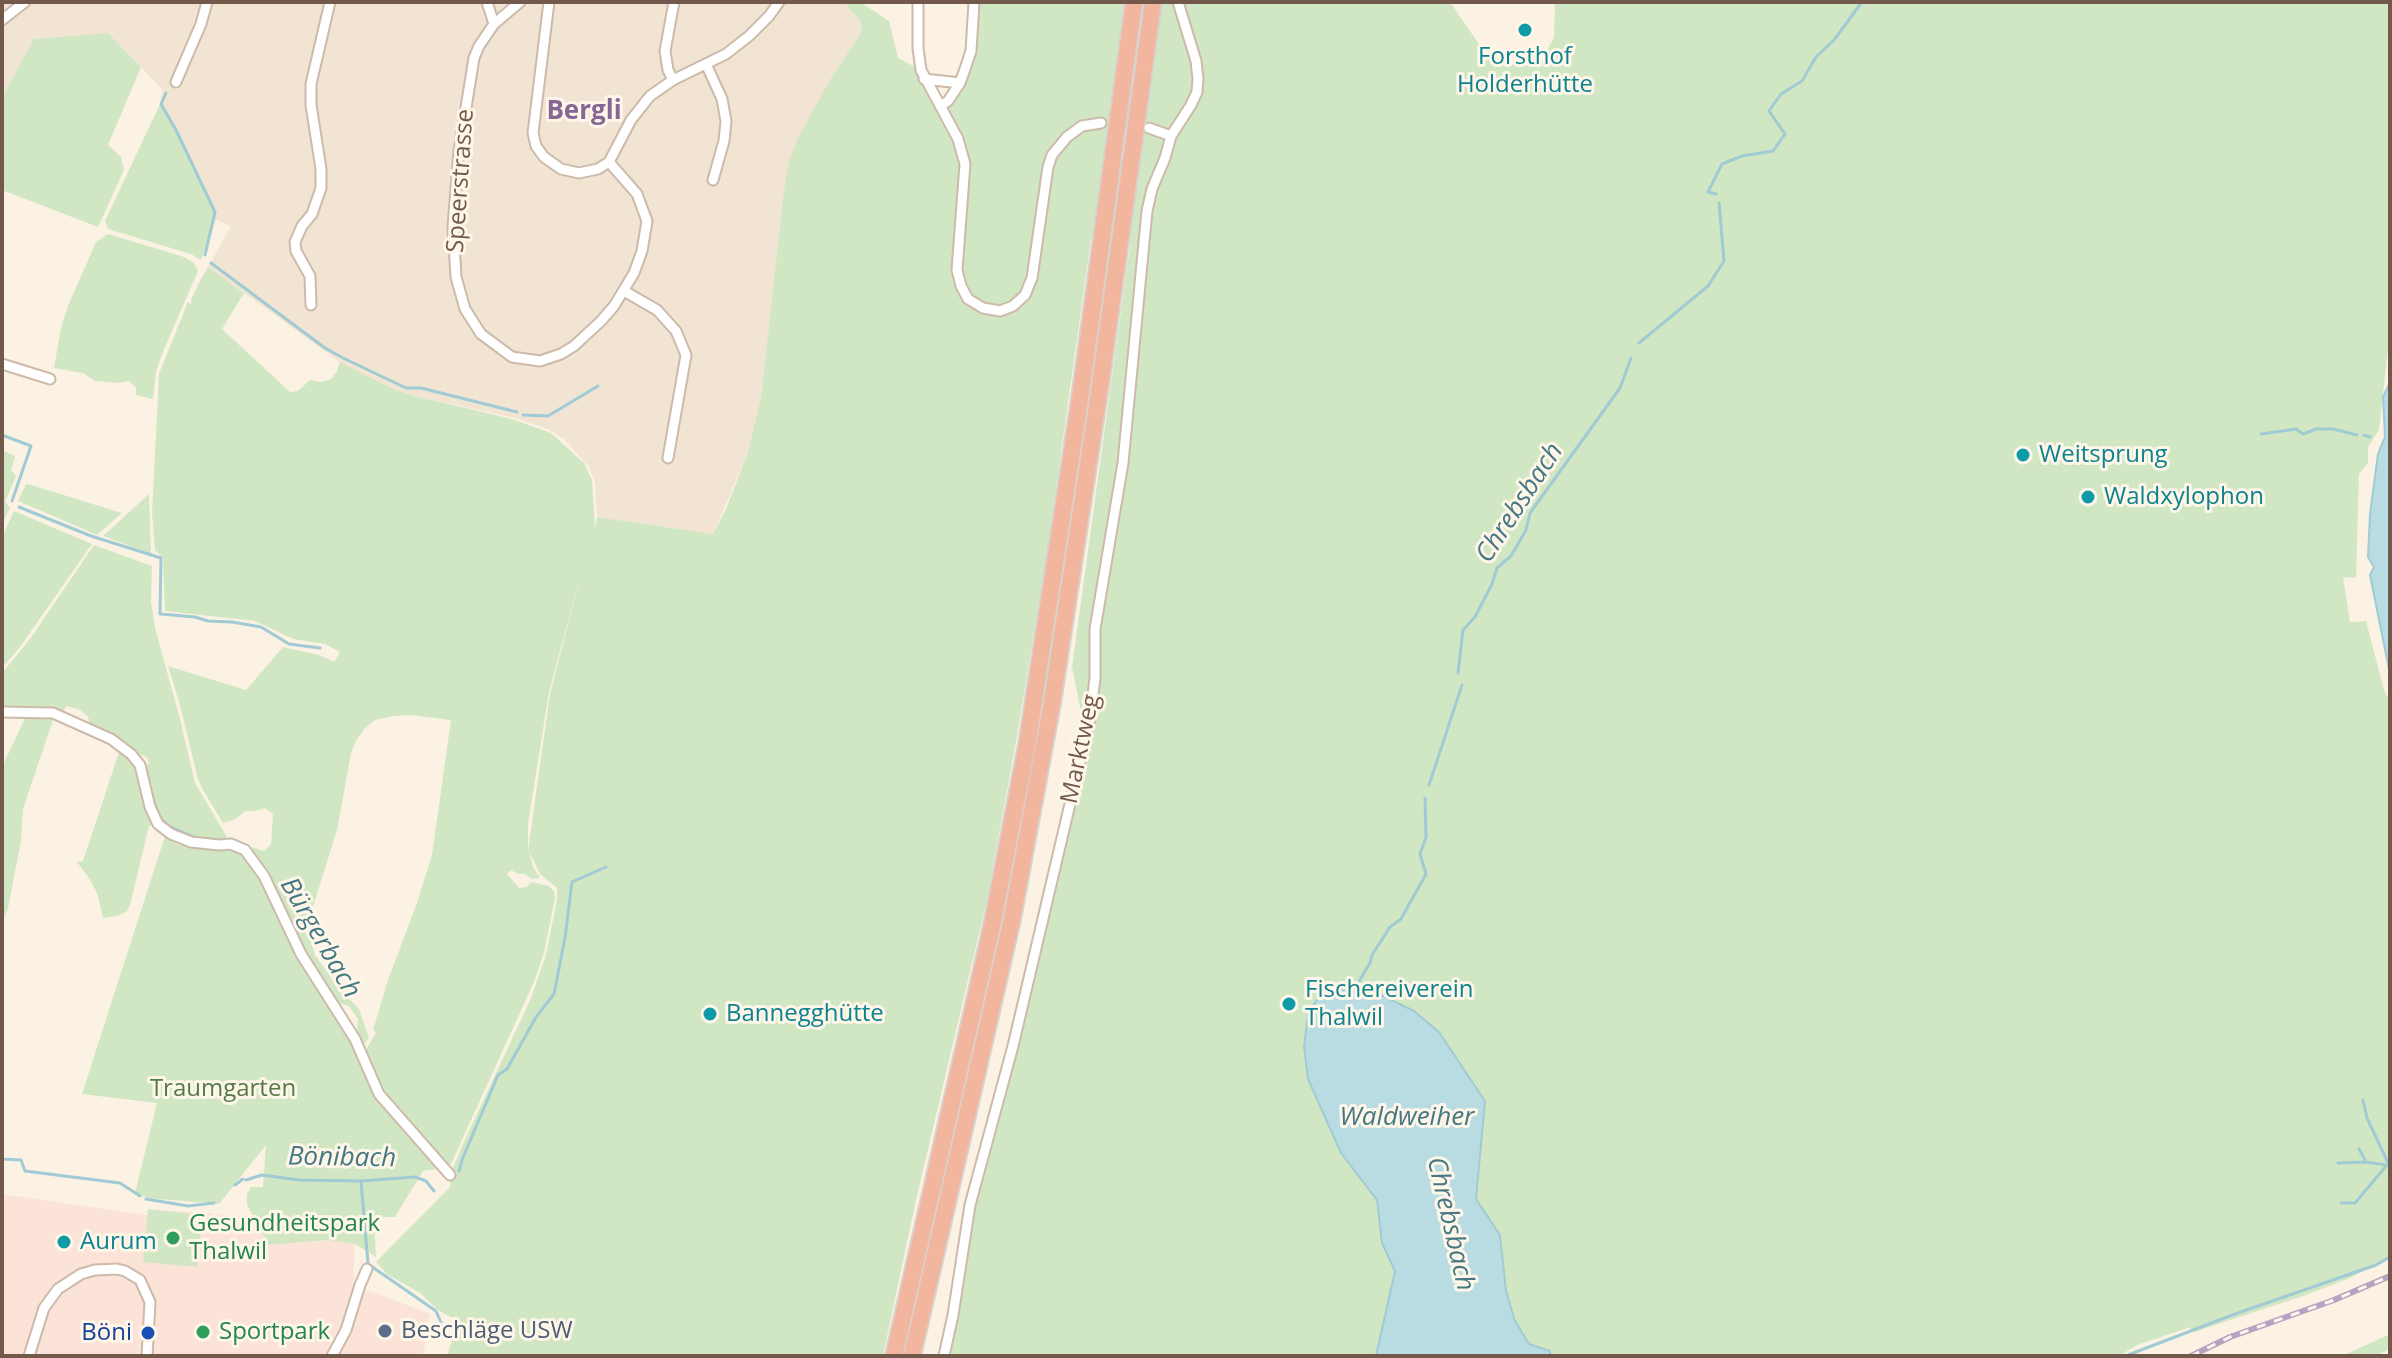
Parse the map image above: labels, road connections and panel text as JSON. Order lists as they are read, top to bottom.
{
  "streets": {
    "street": ["Speerstrasse", "Marktweg"]
  },
  "districts": ["Bergli"],
  "water": [
    "Chrebsbach",
    "Bürgerbach",
    "Waldweiher",
    "Bönibach"
  ],
  "parks": ["Traumgarten"],
  "places": [
    "Forsthof Holderhütte",
    "Weitsprung",
    "Waldxylophon",
    "Fischereiverein Thalwil",
    "Bannegghütte",
    "Gesundheitspark Thalwil",
    "Aurum",
    "Beschläge USW",
    "Sportpark",
    "Böni"
  ]
}
